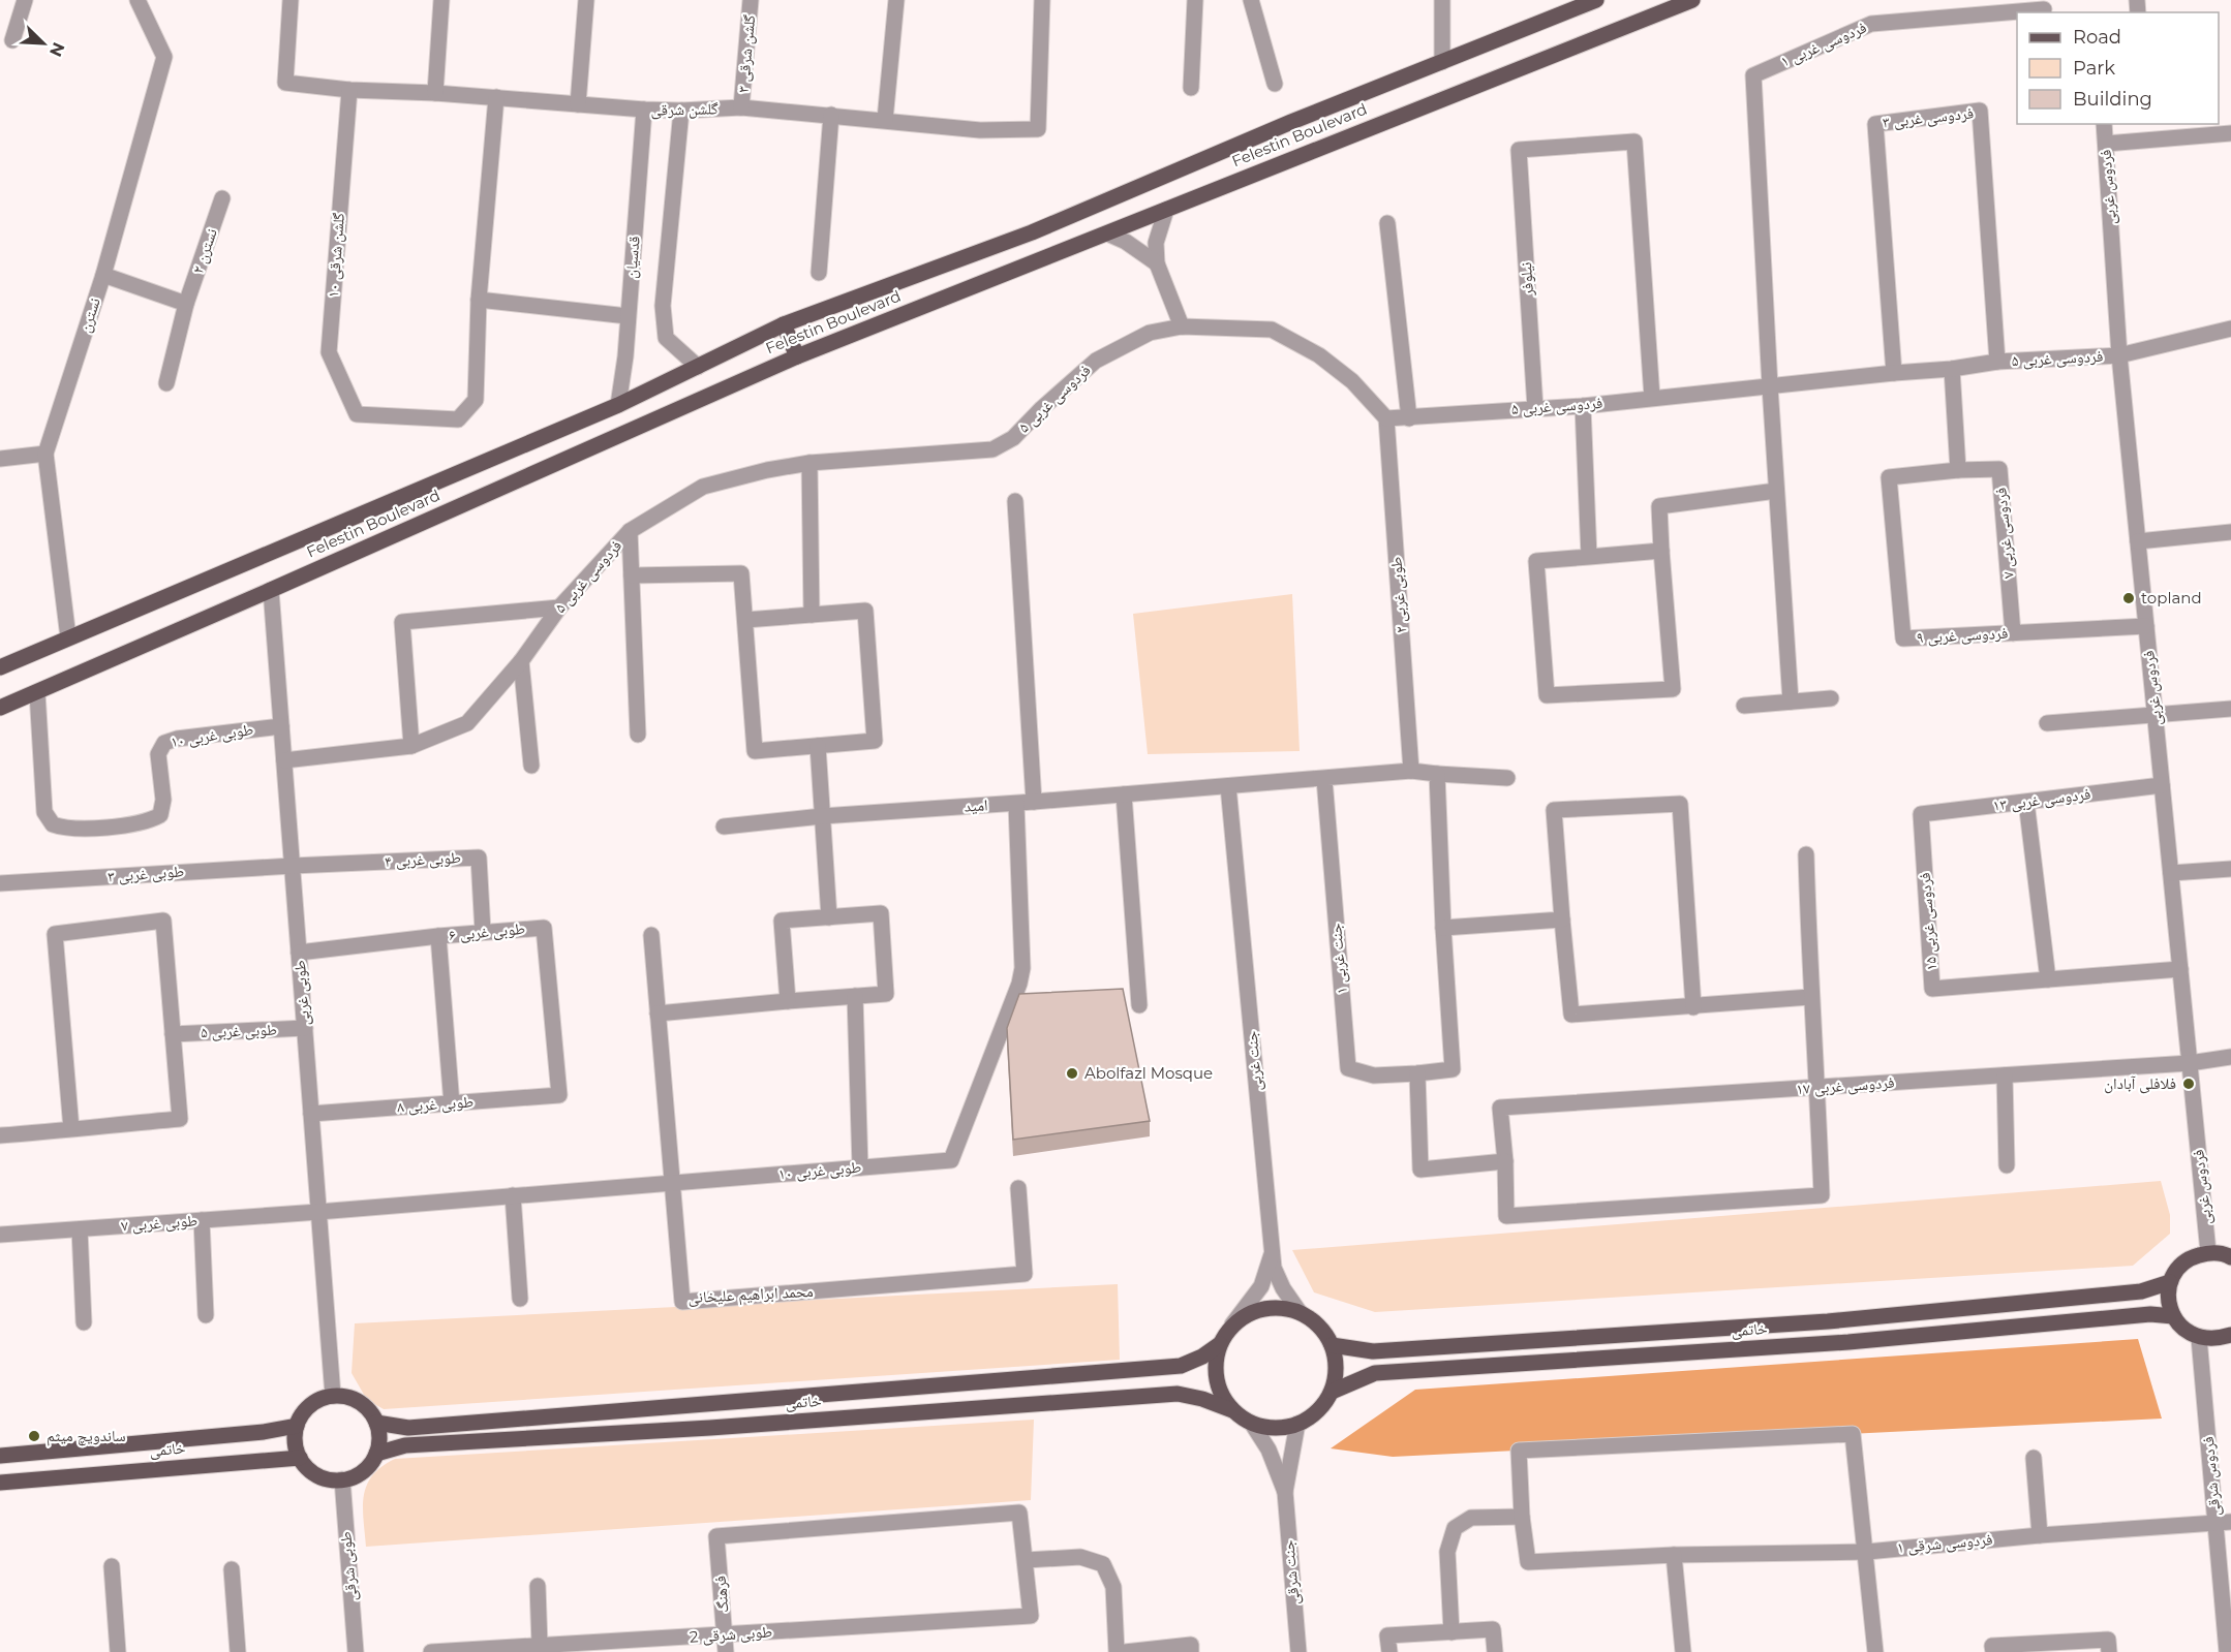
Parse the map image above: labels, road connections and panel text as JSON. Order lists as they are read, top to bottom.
{
  "streets": {
    "main road": ["Felestin Boulevard", "خاتمی"],
    "street": [
      "فردوسی غربی ۱",
      "گلشن شرقی ۳",
      "گلشن شرقی",
      "فردوسی غربی ۳",
      "فردوس غربی",
      "نسترن ۲",
      "گلشن شرقی ۱۰",
      "قدسیان",
      "نیلوفر",
      "نسترن",
      "فردوسی غربی ۵",
      "فردوسی غربی ۷",
      "طوبی غربی ۲",
      "فردوسی غربی ۹",
      "طوبی غربی ۱۰",
      "فردوسی غربی ۱۳",
      "امید",
      "طوبی غربی ۴",
      "طوبی غربی ۳",
      "فردوسی غربی ۱۵",
      "طوبی غربی ۶",
      "جنت غربی ۱",
      "طوبی غربی",
      "طوبی غربی ۵",
      "جنت غربی",
      "فردوسی غربی ۱۷",
      "طوبی غربی ۸",
      "طوبی غربی ۷",
      "محمد ابراهیم علیخانی",
      "فردوس شرقی",
      "فردوسی شرقی ۱",
      "طوبی شرقی",
      "جنت شرقی",
      "فرهنگ",
      "طوبی شرقی 2"
    ]
  },
  "crossings": [
    ["فردوسی غربی ۱", "فردوسی غربی ۵"],
    ["گلشن شرقی ۳", "گلشن شرقی"],
    ["گلشن شرقی", "گلشن شرقی ۱۰"],
    ["گلشن شرقی", "قدسیان"],
    ["فردوسی غربی ۳", "فردوسی غربی ۵"],
    ["Felestin Boulevard", "قدسیان"],
    ["Felestin Boulevard", "نسترن"],
    ["Felestin Boulevard", "طوبی غربی ۱۰"],
    ["Felestin Boulevard", "طوبی غربی"],
    ["فردوس غربی", "فردوسی غربی ۵"],
    ["فردوس غربی", "فردوسی غربی ۹"],
    ["فردوس غربی", "فردوسی غربی ۱۳"],
    ["فردوس غربی", "فردوسی غربی ۱۵"],
    ["فردوس غربی", "فردوسی غربی ۱۷"],
    ["نیلوفر", "فردوسی غربی ۵"],
    ["فردوسی غربی ۵", "طوبی غربی ۲"],
    ["فردوسی غربی ۵", "طوبی غربی"],
    ["فردوسی غربی ۷", "فردوسی غربی ۹"],
    ["طوبی غربی ۲", "امید"],
    ["طوبی غربی ۱۰", "امید"],
    ["طوبی غربی ۱۰", "طوبی غربی"],
    ["طوبی غربی ۱۰", "طوبی غربی ۷"],
    ["طوبی غربی ۱۰", "محمد ابراهیم علیخانی"],
    ["فردوسی غربی ۱۳", "فردوسی غربی ۱۵"],
    ["امید", "جنت غربی ۱"],
    ["امید", "جنت غربی"],
    ["طوبی غربی ۴", "طوبی غربی ۳"],
    ["طوبی غربی ۴", "طوبی غربی ۶"],
    ["طوبی غربی ۴", "طوبی غربی"],
    ["طوبی غربی ۳", "طوبی غربی"],
    ["طوبی غربی ۶", "طوبی غربی"],
    ["طوبی غربی ۶", "طوبی غربی ۸"],
    ["طوبی غربی", "طوبی غربی ۵"],
    ["طوبی غربی", "طوبی غربی ۸"],
    ["طوبی غربی", "طوبی غربی ۷"],
    ["طوبی غربی", "خاتمی"],
    ["طوبی غربی", "طوبی شرقی"],
    ["جنت غربی", "خاتمی"],
    ["خاتمی", "طوبی شرقی"],
    ["فردوس شرقی", "فردوسی شرقی ۱"],
    ["فرهنگ", "طوبی شرقی 2"]
  ],
  "places": [
    "topland",
    "Abolfazl Mosque",
    "فلافلی آبادان",
    "ساندویچ میثم"
  ],
  "legend": ["Road", "Park", "Building"],
  "north": "bottom right"
}
